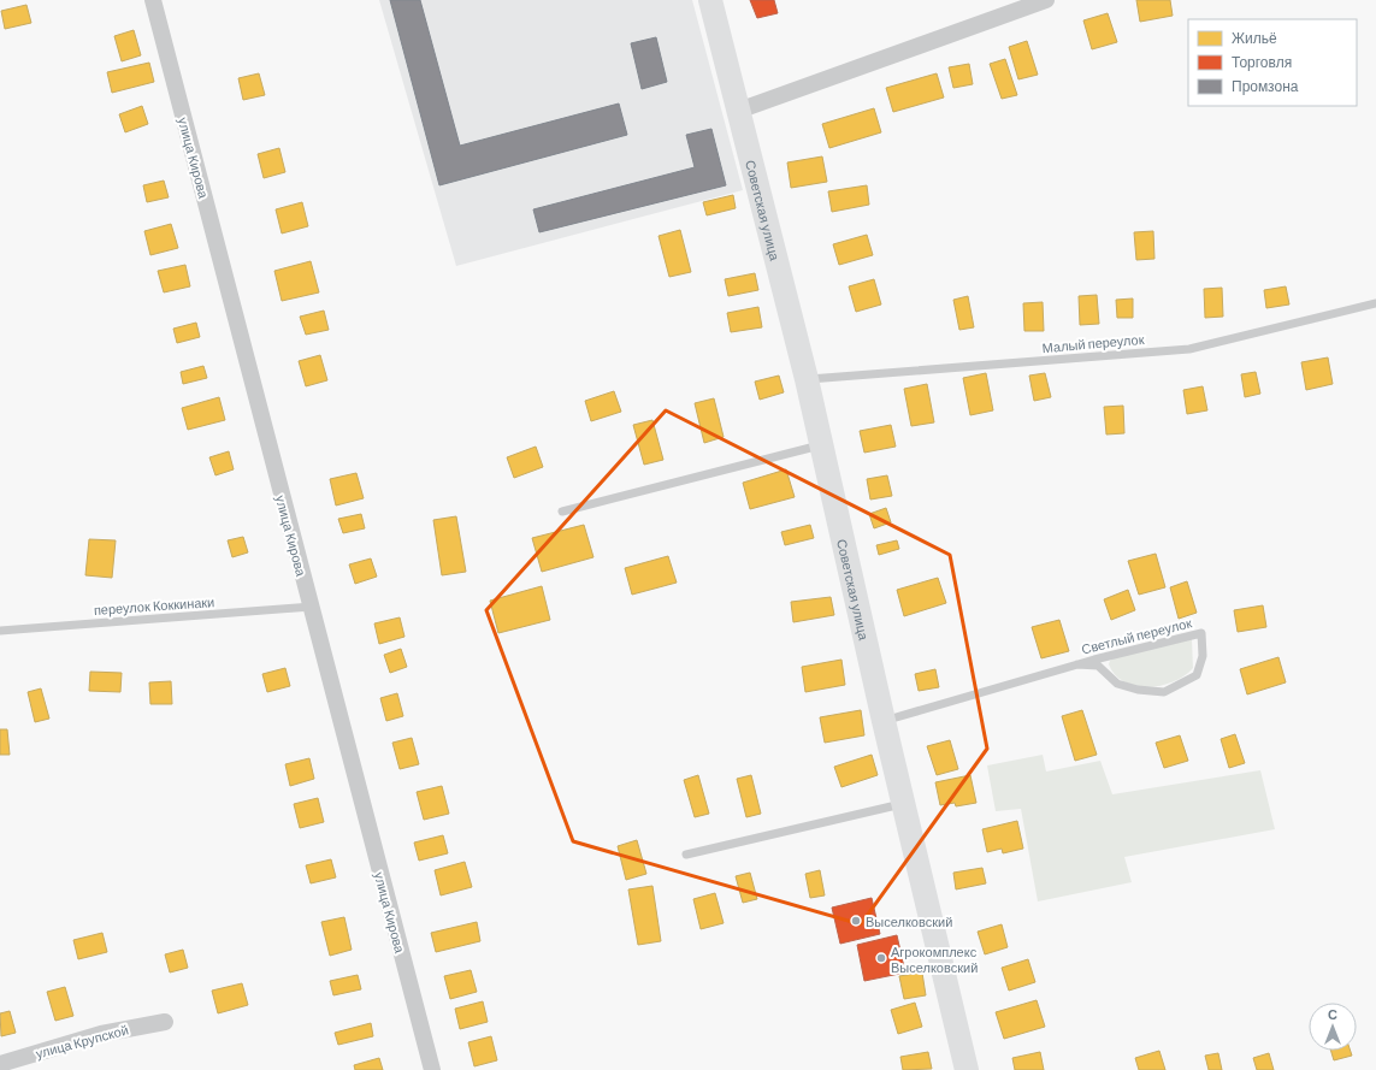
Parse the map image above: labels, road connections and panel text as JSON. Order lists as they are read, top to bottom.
{
  "streets": {
    "street": ["улица Кирова", "Советская улица", "улица Крупской"],
    "lane": ["Малый переулок", "переулок Коккинаки", "Светлый переулок"]
  },
  "crossings": [
    ["улица Кирова", "переулок Коккинаки"],
    ["Советская улица", "Малый переулок"],
    ["Советская улица", "Светлый переулок"]
  ],
  "places": ["Выселковский", "Агрокомплекс Выселковский"],
  "legend": ["Жильё", "Торговля", "Промзона"],
  "north": "top"
}
